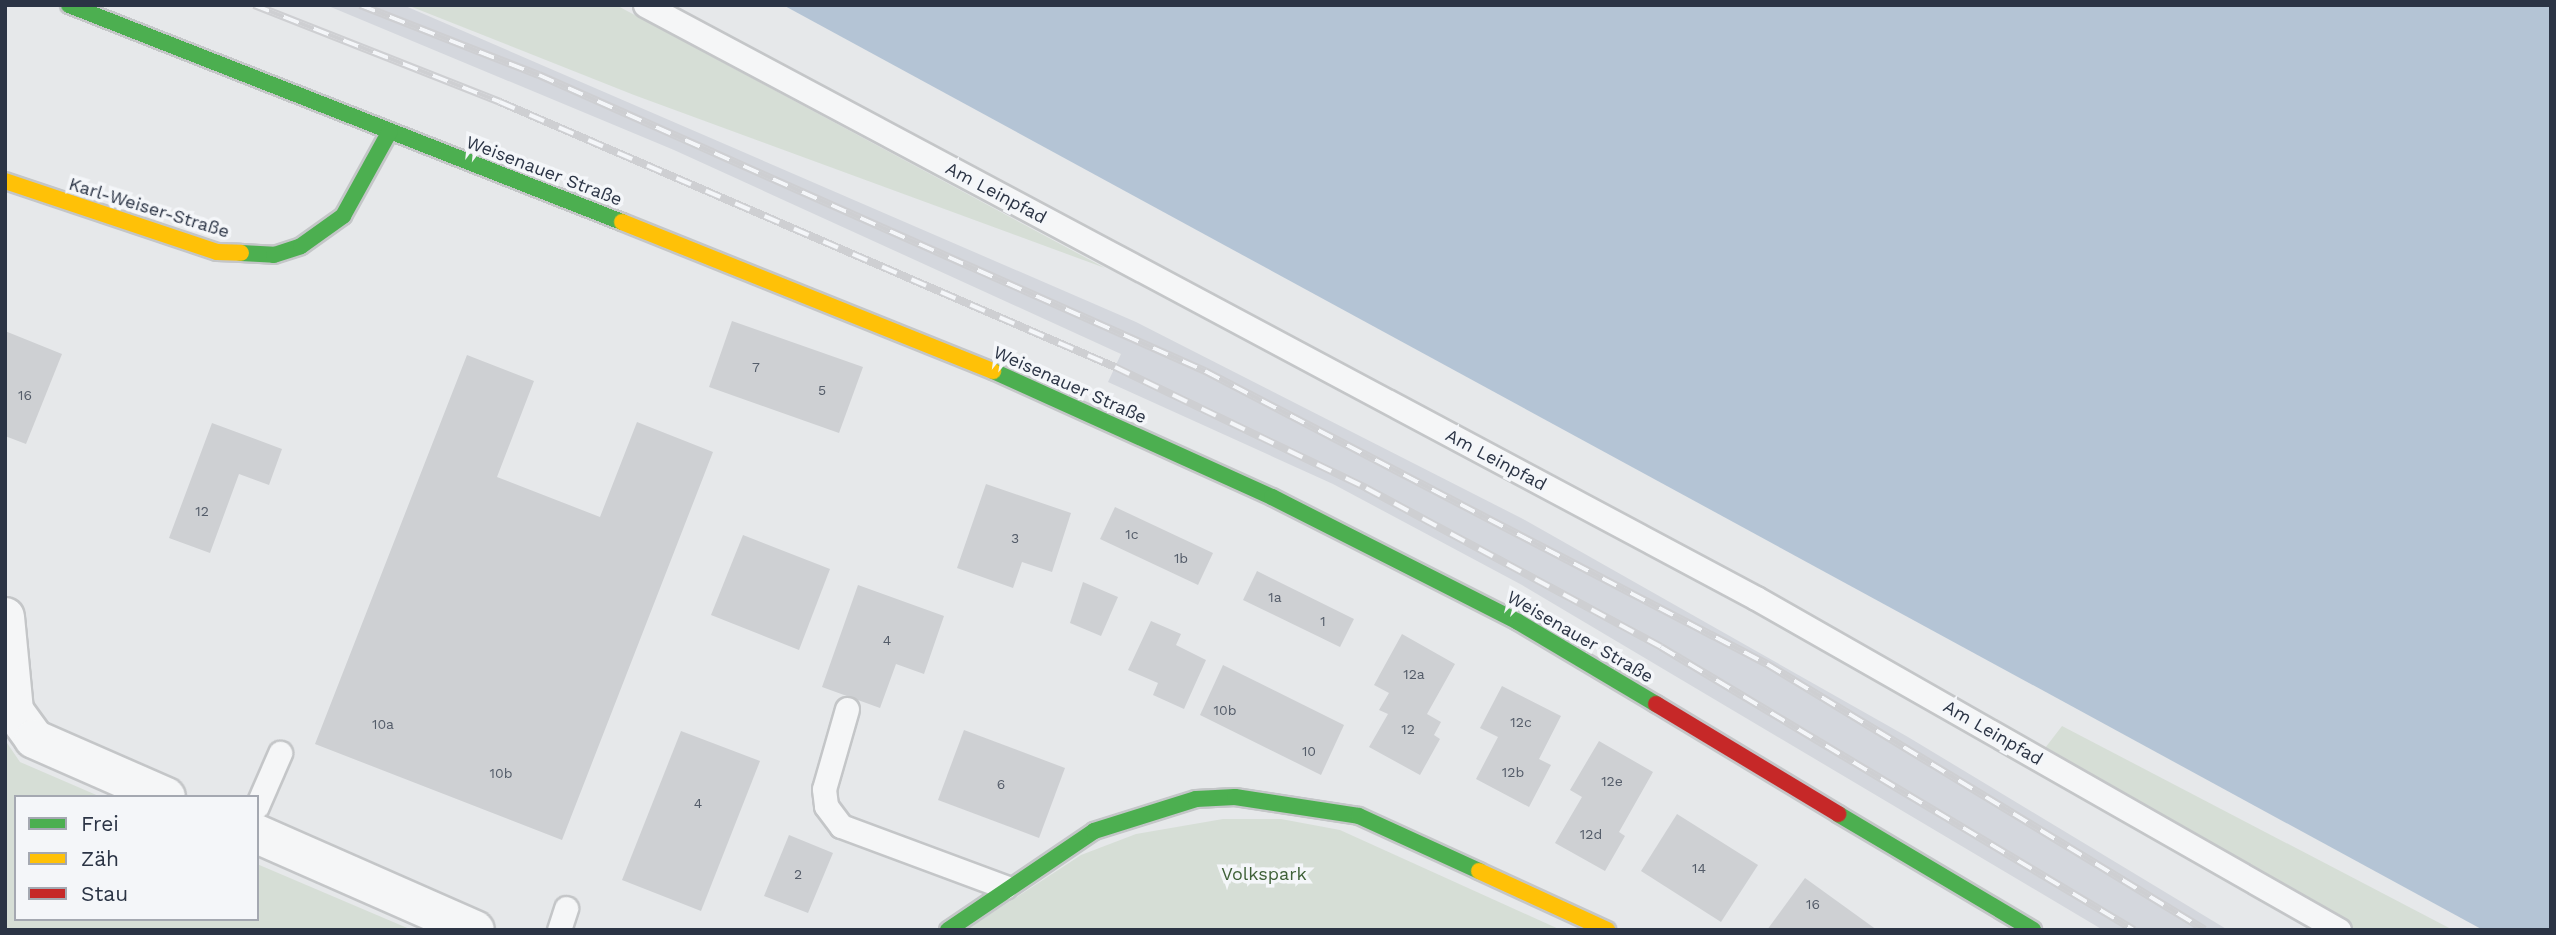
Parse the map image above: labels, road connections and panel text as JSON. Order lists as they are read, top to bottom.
{
  "streets": {
    "main road": ["Weisenauer Straße", "Karl-Weiser-Straße"],
    "lane": ["Am Leinpfad"]
  },
  "crossings": [
    ["Weisenauer Straße", "Karl-Weiser-Straße"]
  ],
  "parks": ["Volkspark"],
  "house_numbers": [
    "7",
    "5",
    "16",
    "12",
    "1c",
    "3",
    "1b",
    "1a",
    "1",
    "4",
    "12a",
    "10b",
    "12c",
    "10a",
    "12",
    "10",
    "12b",
    "10b",
    "12e",
    "6",
    "4",
    "12d",
    "14",
    "2",
    "16"
  ],
  "legend": ["Frei", "Zäh", "Stau"]
}
